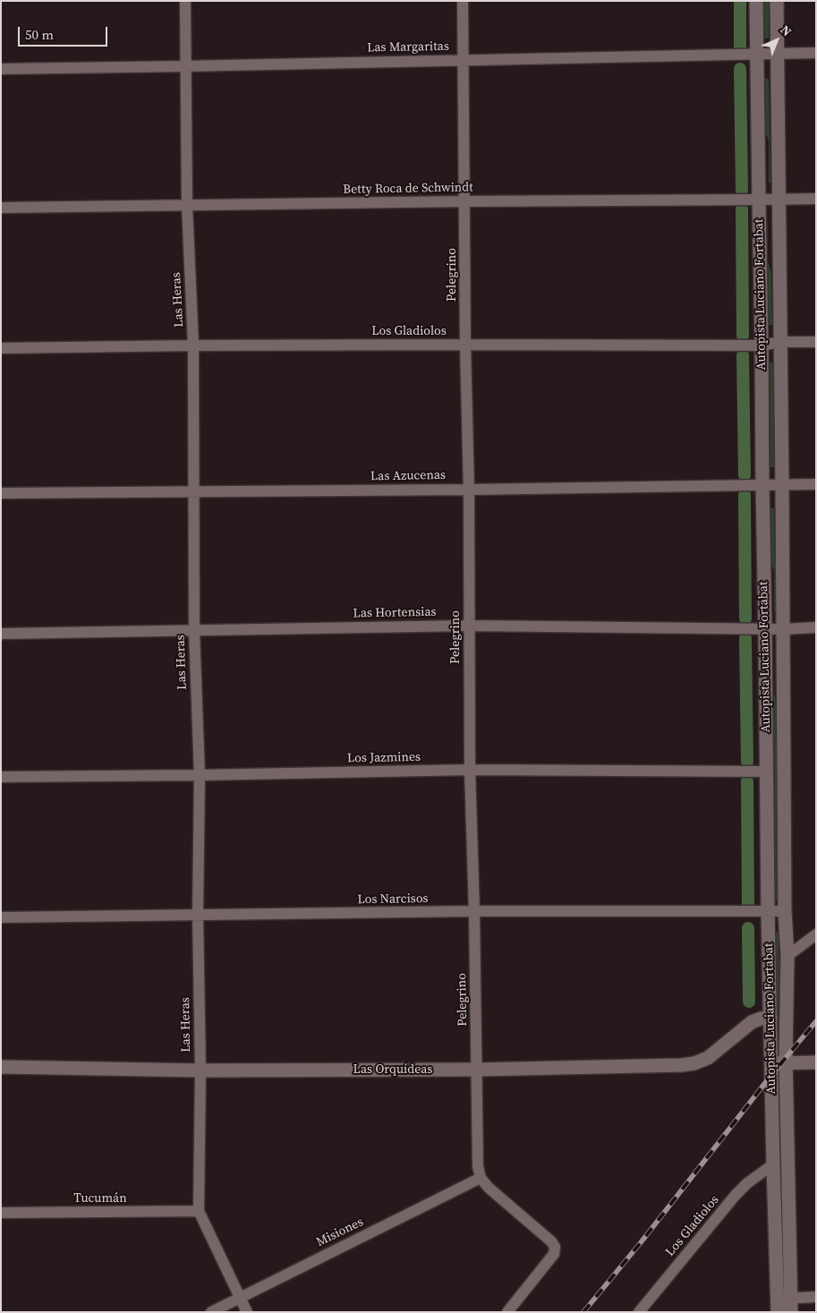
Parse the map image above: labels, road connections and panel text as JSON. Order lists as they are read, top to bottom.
{
  "streets": {
    "main road": ["Autopista Luciano Fortabat", "Las Orquídeas"],
    "street": [
      "Las Margaritas",
      "Betty Roca de Schwindt",
      "Pelegrino",
      "Las Heras",
      "Los Gladiolos",
      "Las Azucenas",
      "Las Hortensias",
      "Los Jazmines",
      "Los Narcisos",
      "Tucumán",
      "Misiones"
    ]
  },
  "crossings": [
    ["Las Margaritas", "Pelegrino"],
    ["Las Margaritas", "Autopista Luciano Fortabat"],
    ["Las Margaritas", "Las Heras"],
    ["Betty Roca de Schwindt", "Pelegrino"],
    ["Betty Roca de Schwindt", "Autopista Luciano Fortabat"],
    ["Betty Roca de Schwindt", "Las Heras"],
    ["Pelegrino", "Los Gladiolos"],
    ["Pelegrino", "Las Azucenas"],
    ["Pelegrino", "Las Hortensias"],
    ["Pelegrino", "Los Jazmines"],
    ["Pelegrino", "Los Narcisos"],
    ["Pelegrino", "Las Orquídeas"],
    ["Pelegrino", "Misiones"],
    ["Autopista Luciano Fortabat", "Los Gladiolos"],
    ["Autopista Luciano Fortabat", "Las Azucenas"],
    ["Autopista Luciano Fortabat", "Las Hortensias"],
    ["Autopista Luciano Fortabat", "Los Jazmines"],
    ["Autopista Luciano Fortabat", "Los Narcisos"],
    ["Autopista Luciano Fortabat", "Las Orquídeas"],
    ["Las Heras", "Los Gladiolos"],
    ["Las Heras", "Las Azucenas"],
    ["Las Heras", "Las Hortensias"],
    ["Las Heras", "Los Jazmines"],
    ["Las Heras", "Los Narcisos"],
    ["Las Heras", "Las Orquídeas"],
    ["Las Heras", "Tucumán"],
    ["Las Heras", "Misiones"]
  ],
  "scale_bar": "50 m",
  "north": "top right"
}
